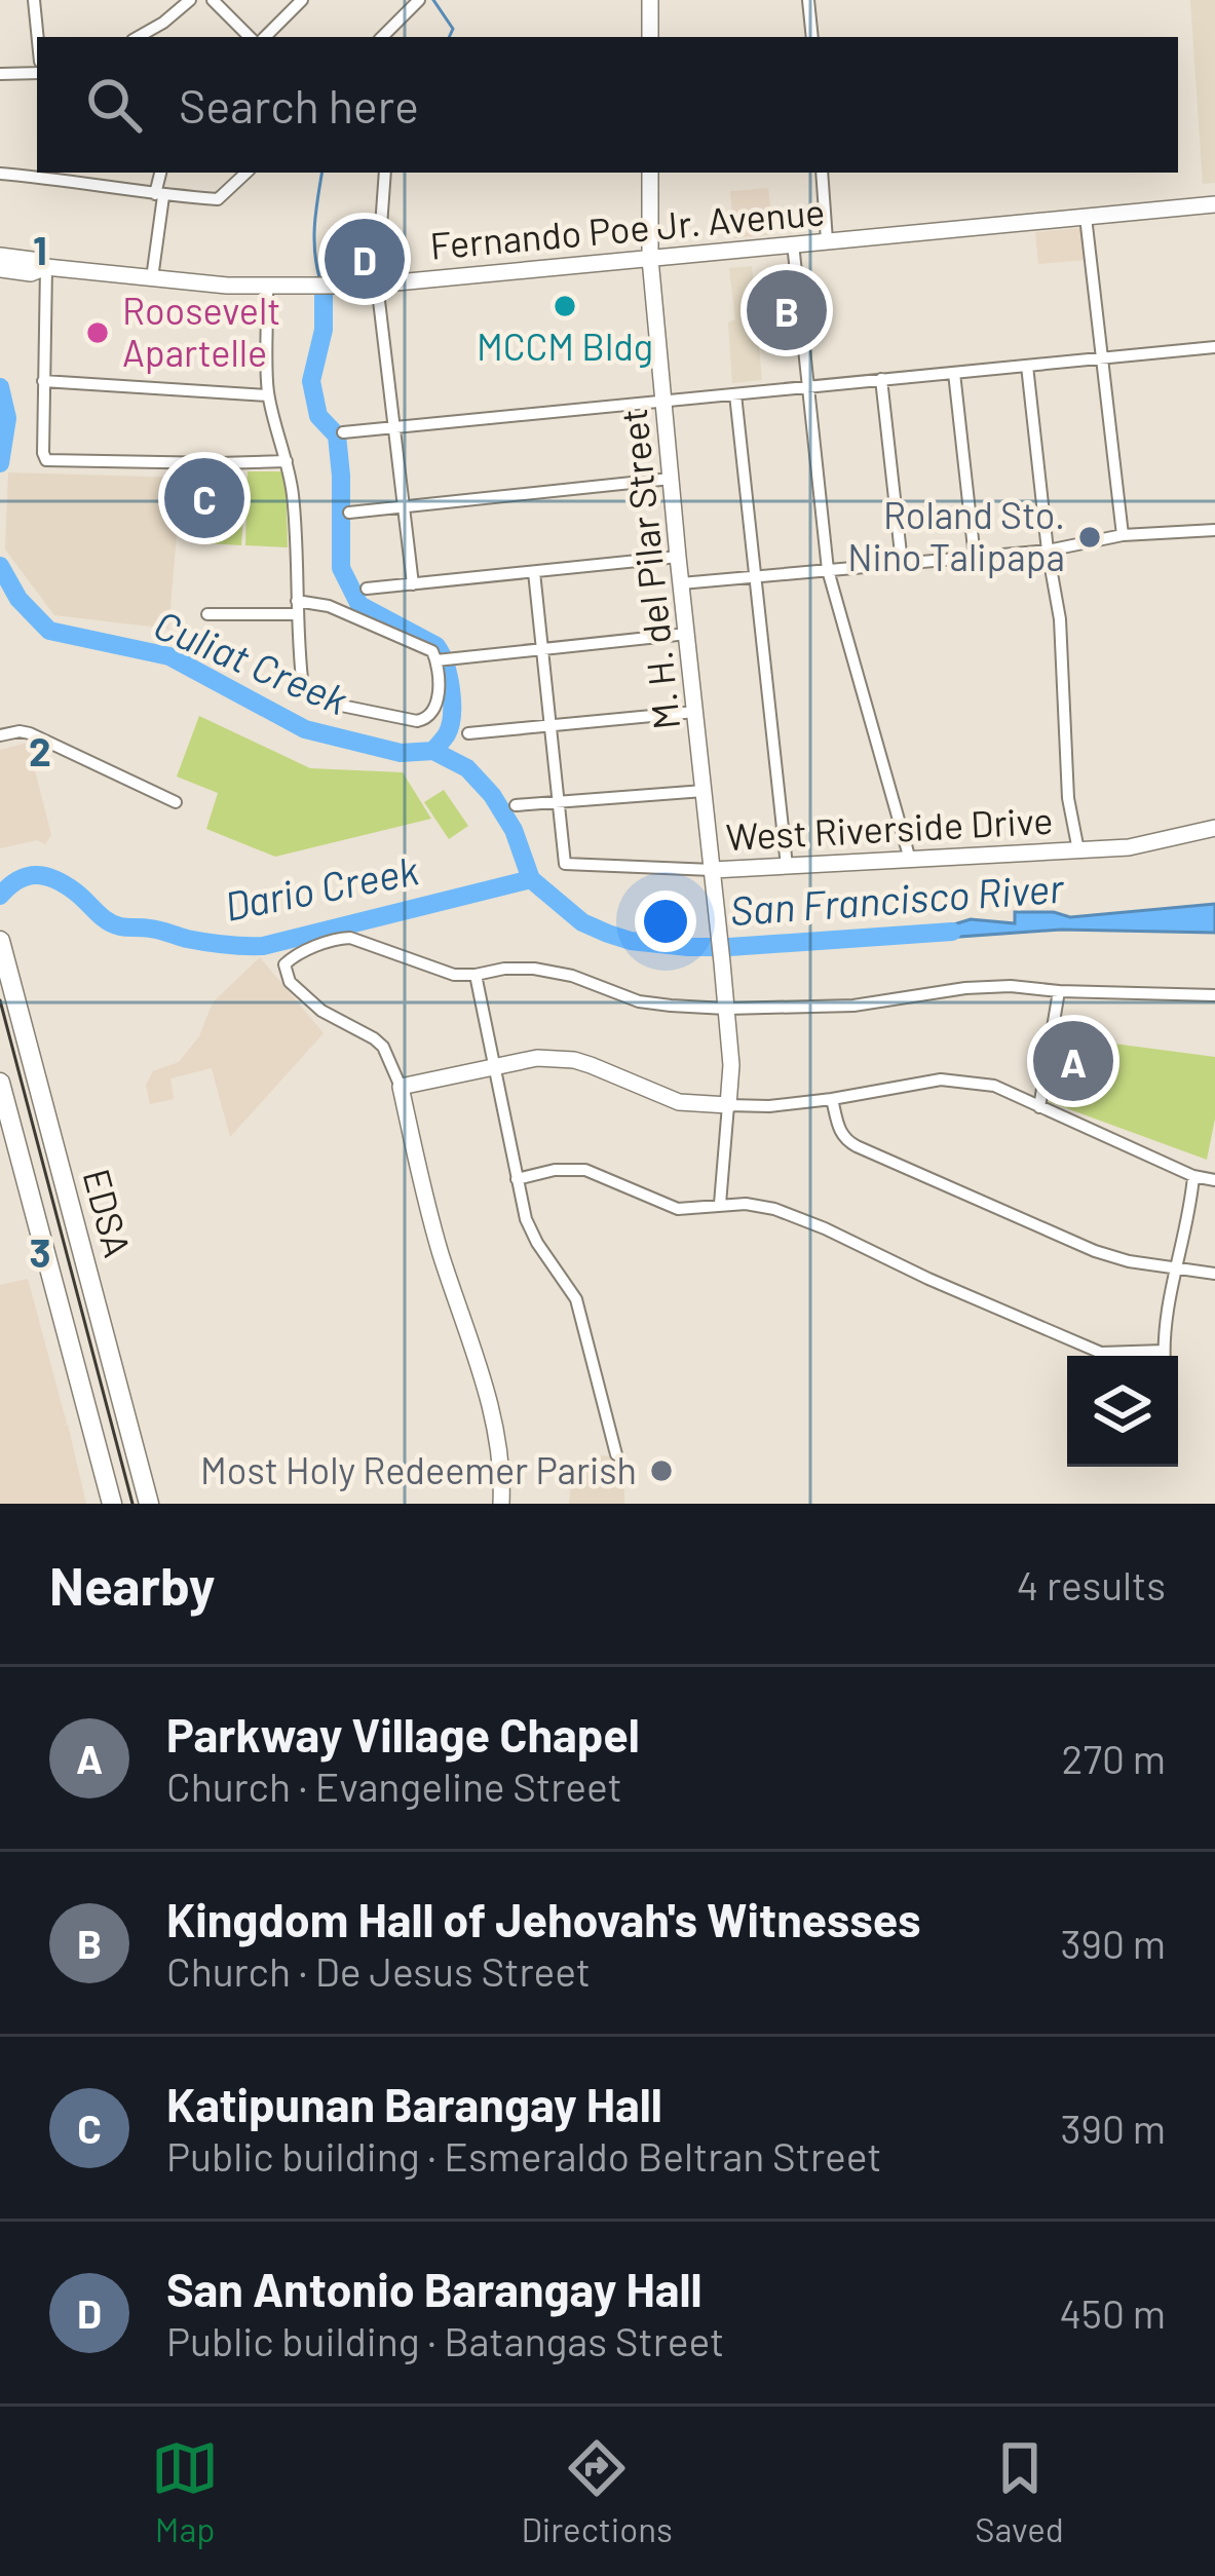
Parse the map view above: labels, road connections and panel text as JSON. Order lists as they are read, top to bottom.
{
  "streets": {
    "highway": ["EDSA"],
    "street": ["Fernando Poe Jr. Avenue", "M. H. del Pilar Street", "West Riverside Drive"]
  },
  "crossings": [
    ["Fernando Poe Jr. Avenue", "M. H. del Pilar Street"],
    ["M. H. del Pilar Street", "West Riverside Drive"]
  ],
  "water": ["Culiat Creek", "Dario Creek", "San Francisco River"],
  "places": [
    "MCCM Bldg",
    "Roosevelt Apartelle",
    "Roland Sto. Nino Talipapa",
    "Most Holy Redeemer Parish"
  ],
  "page": {
    "search": "Search here",
    "pins": [
      "D",
      "B",
      "C",
      "A"
    ],
    "heading": ["Nearby", "4 results"],
    "list": [
      {
        "mark": "A",
        "name": "Parkway Village Chapel",
        "note": "Church · Evangeline Street",
        "value": "270 m"
      },
      {
        "mark": "B",
        "name": "Kingdom Hall of Jehovah's Witnesses",
        "note": "Church · De Jesus Street",
        "value": "390 m"
      },
      {
        "mark": "C",
        "name": "Katipunan Barangay Hall",
        "note": "Public building · Esmeraldo Beltran Street",
        "value": "390 m"
      },
      {
        "mark": "D",
        "name": "San Antonio Barangay Hall",
        "note": "Public building · Batangas Street",
        "value": "450 m"
      }
    ],
    "nav": ["Map", "Directions", "Saved"]
  },
  "grid": {
    "rows": ["1", "2", "3"]
  }
}
